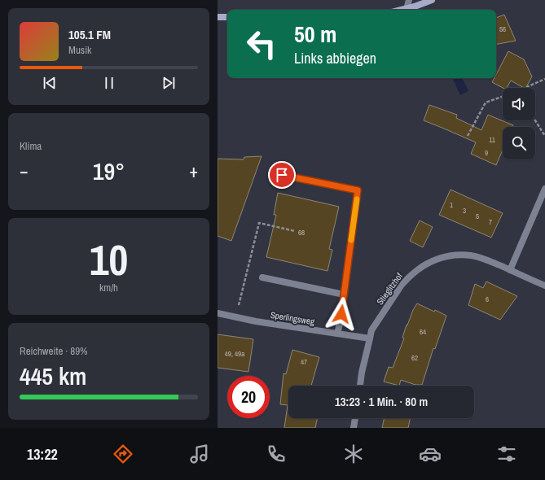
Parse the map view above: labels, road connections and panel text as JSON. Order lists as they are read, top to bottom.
{
  "streets": {
    "street": ["Stieglitzhof", "Sperlingsweg"]
  },
  "crossings": [
    ["Stieglitzhof", "Sperlingsweg"]
  ],
  "house_numbers": [
    "56",
    "11",
    "9",
    "1",
    "3",
    "5",
    "7",
    "68",
    "6",
    "64",
    "49, 49a",
    "62",
    "47"
  ],
  "page": {
    "turn": ["50 m", "Links abbiegen"],
    "song": ["105.1 FM", "Musik"],
    "tile": [
      "Klima",
      ["10", "km/h"],
      ["Reichweite · 89%", "445 km"]
    ],
    "heat": ["−", "19°", "+"],
    "limit": "20",
    "trip": "13:23 · 1 Min. · 80 m",
    "tabs": "13:22"
  }
}
